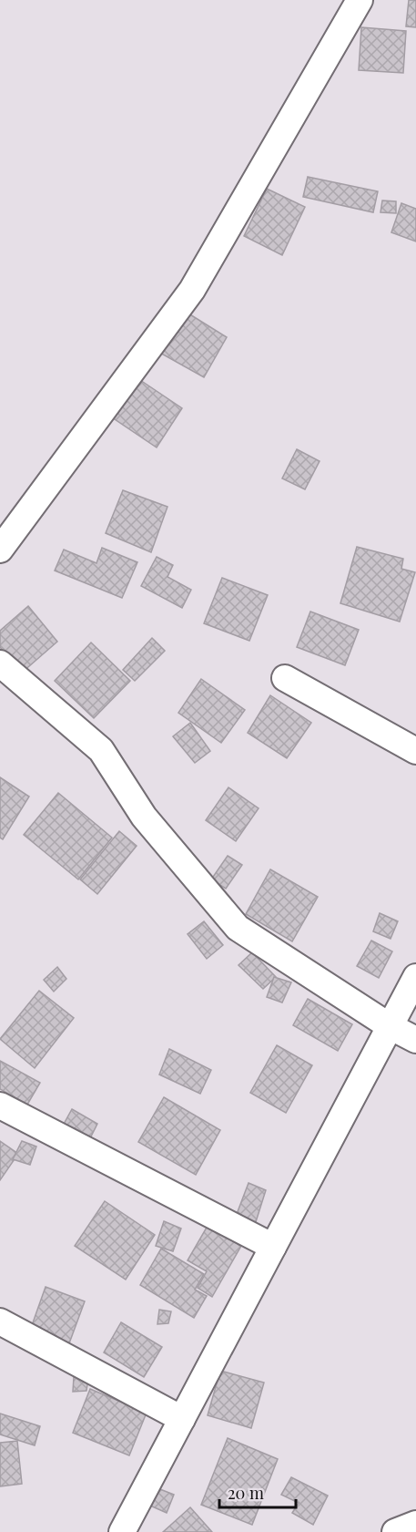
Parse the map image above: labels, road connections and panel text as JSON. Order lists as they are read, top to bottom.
{
  "scale_bar": "20 m"
}
